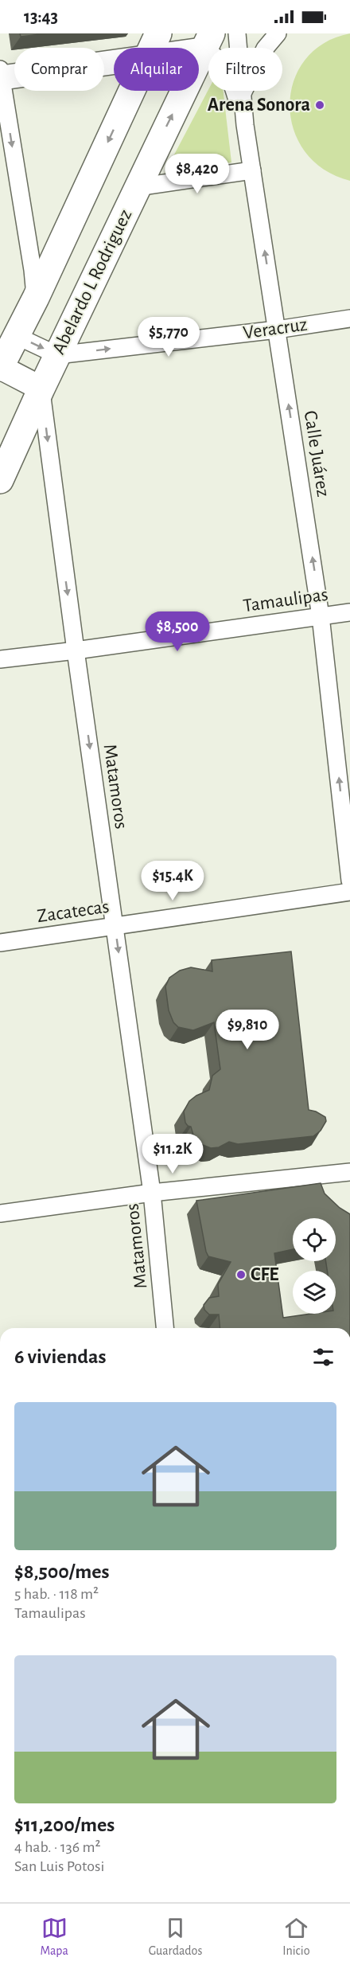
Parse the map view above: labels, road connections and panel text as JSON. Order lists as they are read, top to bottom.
{
  "streets": {
    "main road": ["Abelardo L Rodriguez"],
    "street": [
      "Veracruz",
      "Calle Juárez",
      "Tamaulipas",
      "Matamoros",
      "Zacatecas"
    ]
  },
  "crossings": [
    ["Abelardo L Rodriguez", "Veracruz"],
    ["Abelardo L Rodriguez", "Matamoros"],
    ["Veracruz", "Calle Juárez"],
    ["Calle Juárez", "Tamaulipas"],
    ["Tamaulipas", "Matamoros"],
    ["Matamoros", "Zacatecas"]
  ],
  "one_way": ["Veracruz", "Calle Juárez", "Matamoros"],
  "places": ["Arena Sonora", "CFE"],
  "page": {
    "status": "13:43",
    "chip": ["Comprar", "Alquilar", "Filtros"],
    "price": [
      "$8,420",
      "$5,770",
      "$8,500",
      "$15.4K",
      "$9,810",
      "$11.2K"
    ],
    "heading": "6 viviendas",
    "list": [
      {
        "name": "$8,500/mes",
        "note": "5 hab. · 118 m² · Tamaulipas"
      },
      {
        "name": "$11,200/mes",
        "note": "4 hab. · 136 m² · San Luis Potosi"
      }
    ],
    "tabs": ["Mapa", "Guardados", "Inicio"]
  }
}
